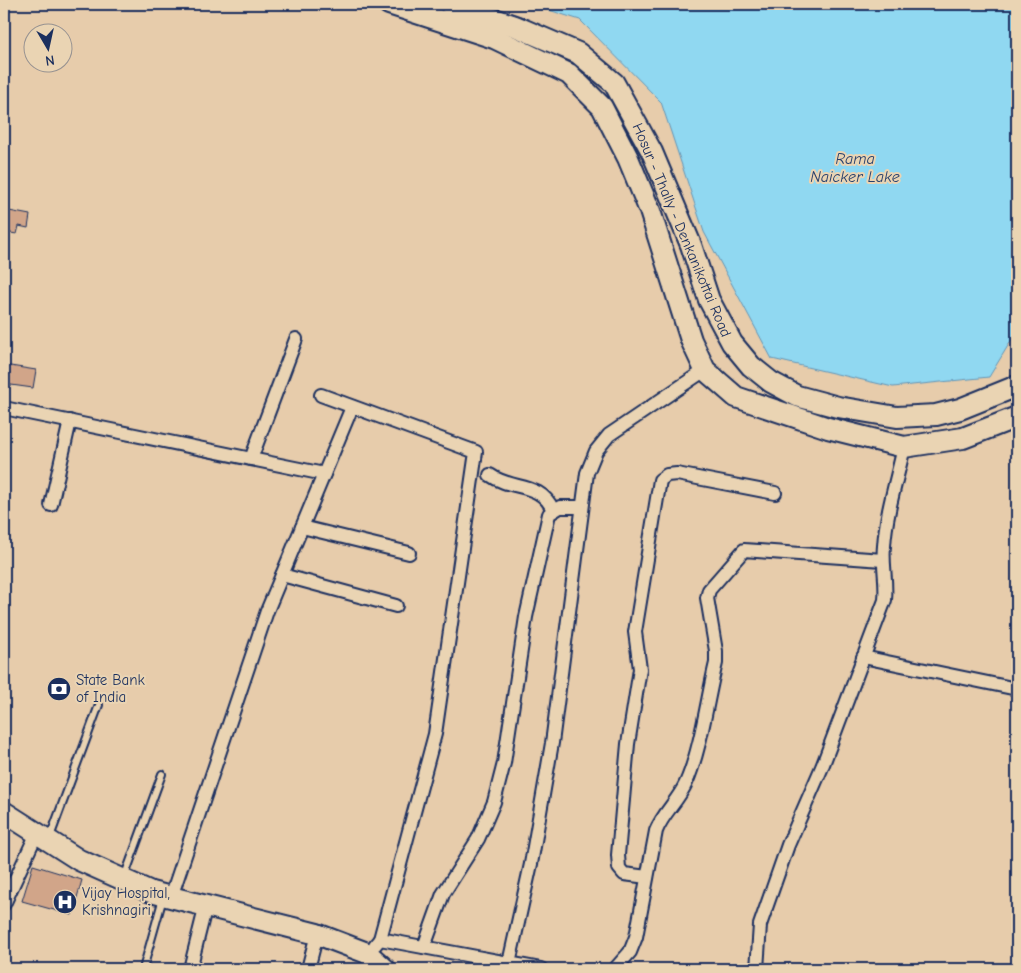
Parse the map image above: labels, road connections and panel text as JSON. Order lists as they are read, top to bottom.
{
  "streets": {
    "main road": ["Hosur - Thally - Denkanikottai Road"]
  },
  "water": ["Rama Naicker Lake"],
  "places": {
    "bank": ["State Bank of India"],
    "hospital": ["Vijay Hospital, Krishnagiri"]
  },
  "north": "bottom"
}
